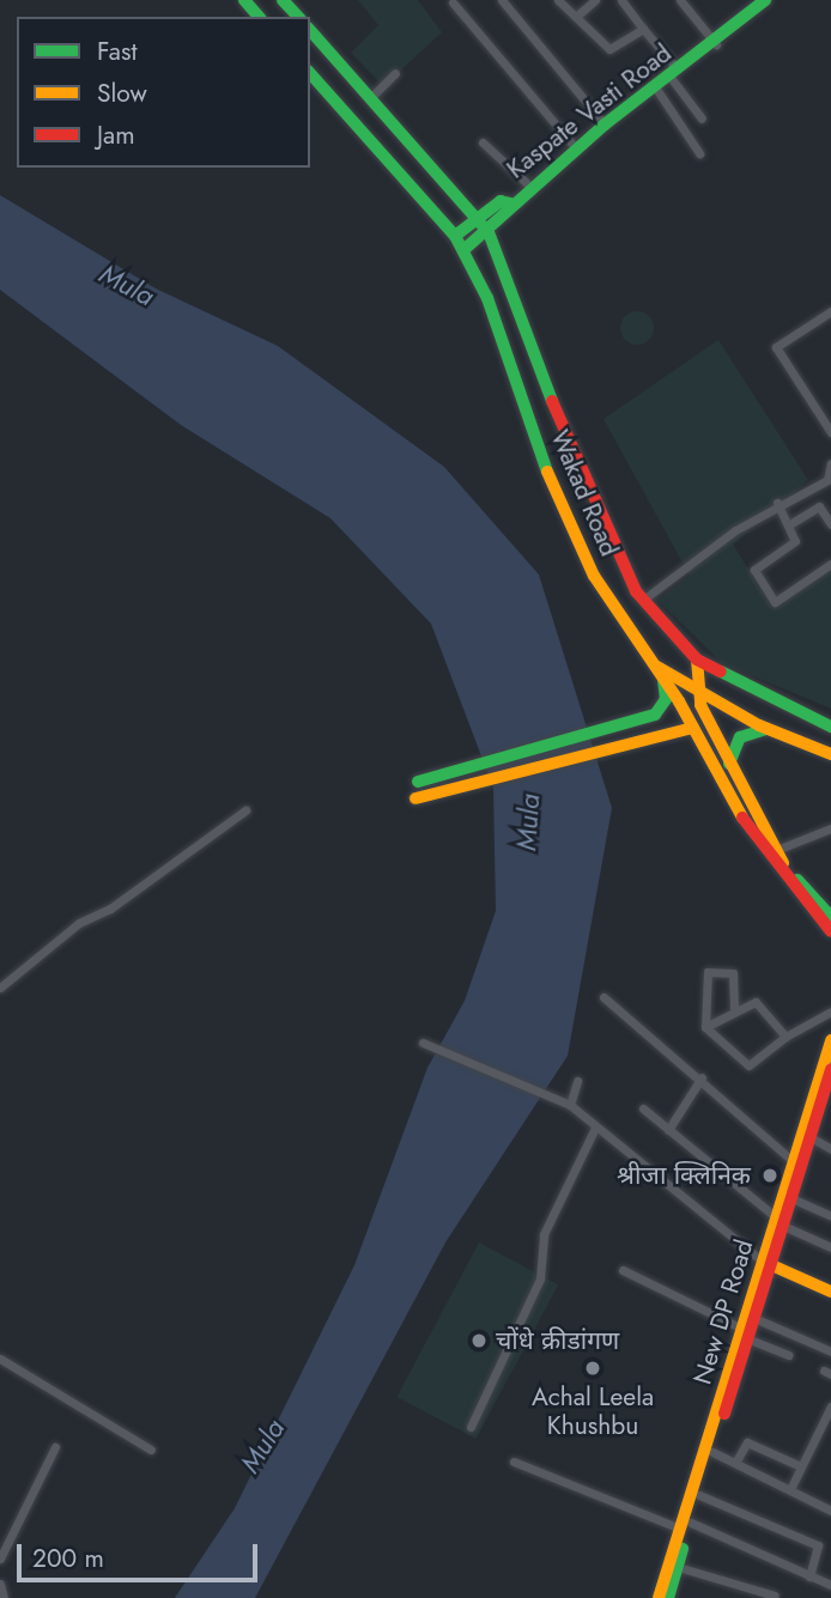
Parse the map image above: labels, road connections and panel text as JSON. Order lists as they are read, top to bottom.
{
  "streets": {
    "main road": ["Kaspate Vasti Road", "Wakad Road", "New DP Road"]
  },
  "crossings": [
    ["Kaspate Vasti Road", "Wakad Road"]
  ],
  "water": ["Mula"],
  "places": ["श्रीजा क्लिनिक", "चोंधे क्रीडांगण", "Achal Leela Khushbu"],
  "legend": ["Fast", "Slow", "Jam"],
  "scale_bar": "200 m"
}
